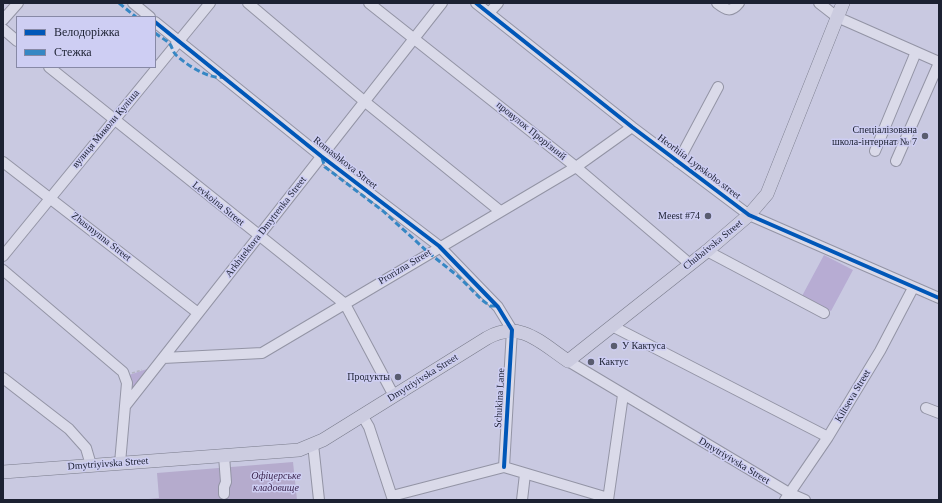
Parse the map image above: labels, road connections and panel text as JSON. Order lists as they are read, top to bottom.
{
  "streets": {
    "main road": ["Chubaivska Street", "Dmytriyivska Street"],
    "street": [
      "вулиця Миколи Куліша",
      "провулок Прорізний",
      "Romashkova Street",
      "Heorhiia Lypskoho street",
      "Levkoina Street",
      "Arkhitektora Dmytrenka Street",
      "Zhasmynna Street",
      "Prorizna Street",
      "Kiltseva Street",
      "Schukina Lane"
    ]
  },
  "crossings": [
    ["вулиця Миколи Куліша", "Romashkova Street"],
    ["вулиця Миколи Куліша", "Levkoina Street"],
    ["вулиця Миколи Куліша", "Zhasmynna Street"],
    ["провулок Прорізний", "Arkhitektora Dmytrenka Street"],
    ["провулок Прорізний", "Chubaivska Street"],
    ["провулок Прорізний", "Prorizna Street"],
    ["Romashkova Street", "Arkhitektora Dmytrenka Street"],
    ["Romashkova Street", "Prorizna Street"],
    ["Romashkova Street", "Dmytriyivska Street"],
    ["Romashkova Street", "Schukina Lane"],
    ["Heorhiia Lypskoho street", "Chubaivska Street"],
    ["Heorhiia Lypskoho street", "Prorizna Street"],
    ["Heorhiia Lypskoho street", "Kiltseva Street"],
    ["Levkoina Street", "Arkhitektora Dmytrenka Street"],
    ["Levkoina Street", "Prorizna Street"],
    ["Levkoina Street", "Dmytriyivska Street"],
    ["Arkhitektora Dmytrenka Street", "Zhasmynna Street"],
    ["Arkhitektora Dmytrenka Street", "Prorizna Street"],
    ["Chubaivska Street", "Dmytriyivska Street"],
    ["Dmytriyivska Street", "Kiltseva Street"],
    ["Dmytriyivska Street", "Schukina Lane"]
  ],
  "parks": ["Офіцерське кладовище"],
  "places": [
    "Спеціалізована школа-інтернат № 7",
    "Meest #74",
    "У Кактуса",
    "Кактус",
    "Продукты"
  ],
  "legend": ["Велодоріжка", "Стежка"]
}
